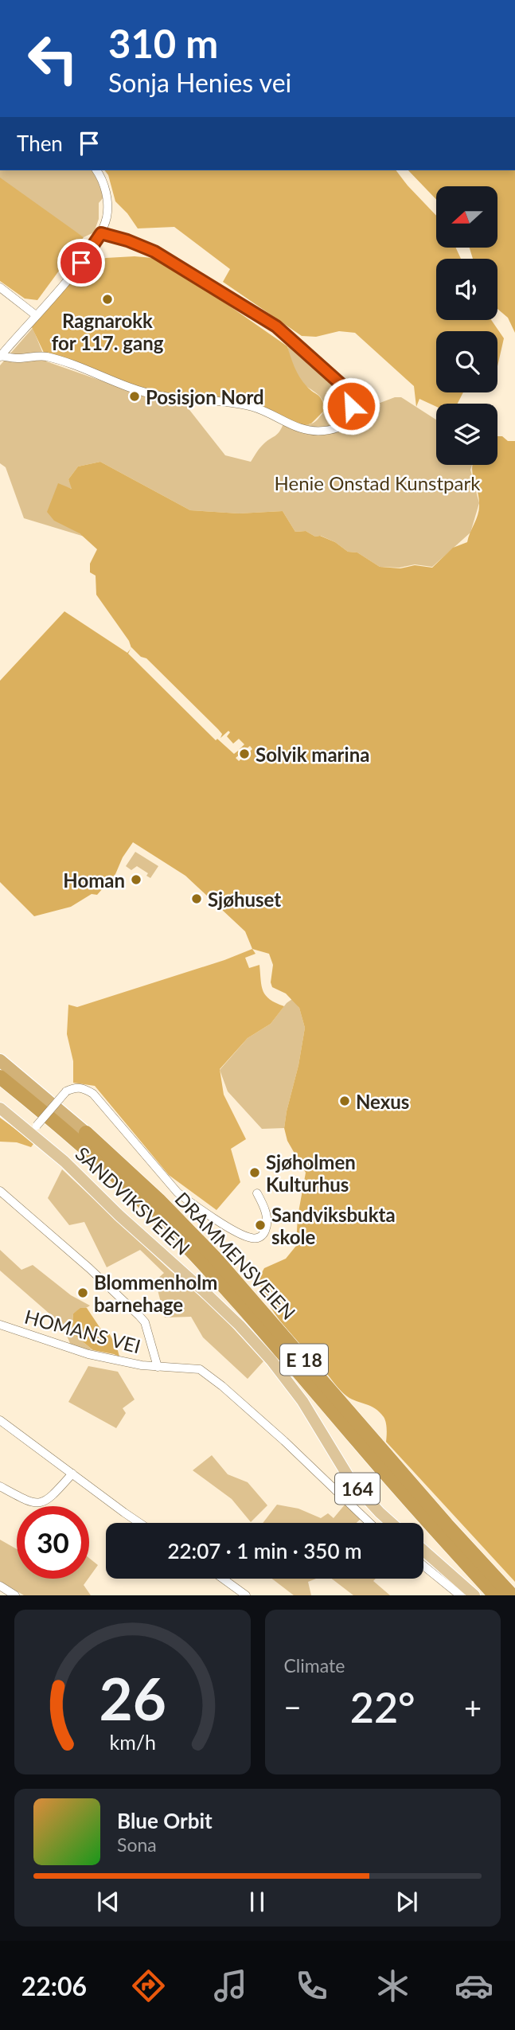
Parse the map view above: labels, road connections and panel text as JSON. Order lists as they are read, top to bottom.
{
  "streets": {
    "highway": ["DRAMMENSVEIEN", "E 18"],
    "main road": ["SANDVIKSVEIEN", "164"],
    "street": ["HOMANS VEI"]
  },
  "parks": ["Henie Onstad Kunstpark"],
  "places": [
    "Ragnarokk for 117. gang",
    "Posisjon Nord",
    "Solvik marina",
    "Homan",
    "Sjøhuset",
    "Nexus",
    "Sjøholmen Kulturhus",
    "Sandviksbukta skole",
    "Blommenholm barnehage"
  ],
  "north": "left",
  "page": {
    "turn": ["310 m", "Sonja Henies vei"],
    "then": "Then",
    "limit": "30",
    "trip": "22:07 · 1 min · 350 m",
    "tile": "Climate",
    "heat": ["−", "22°", "+"],
    "song": ["Blue Orbit", "Sona"],
    "tabs": "22:06",
    "gauge": ["26", "km/h"]
  }
}
